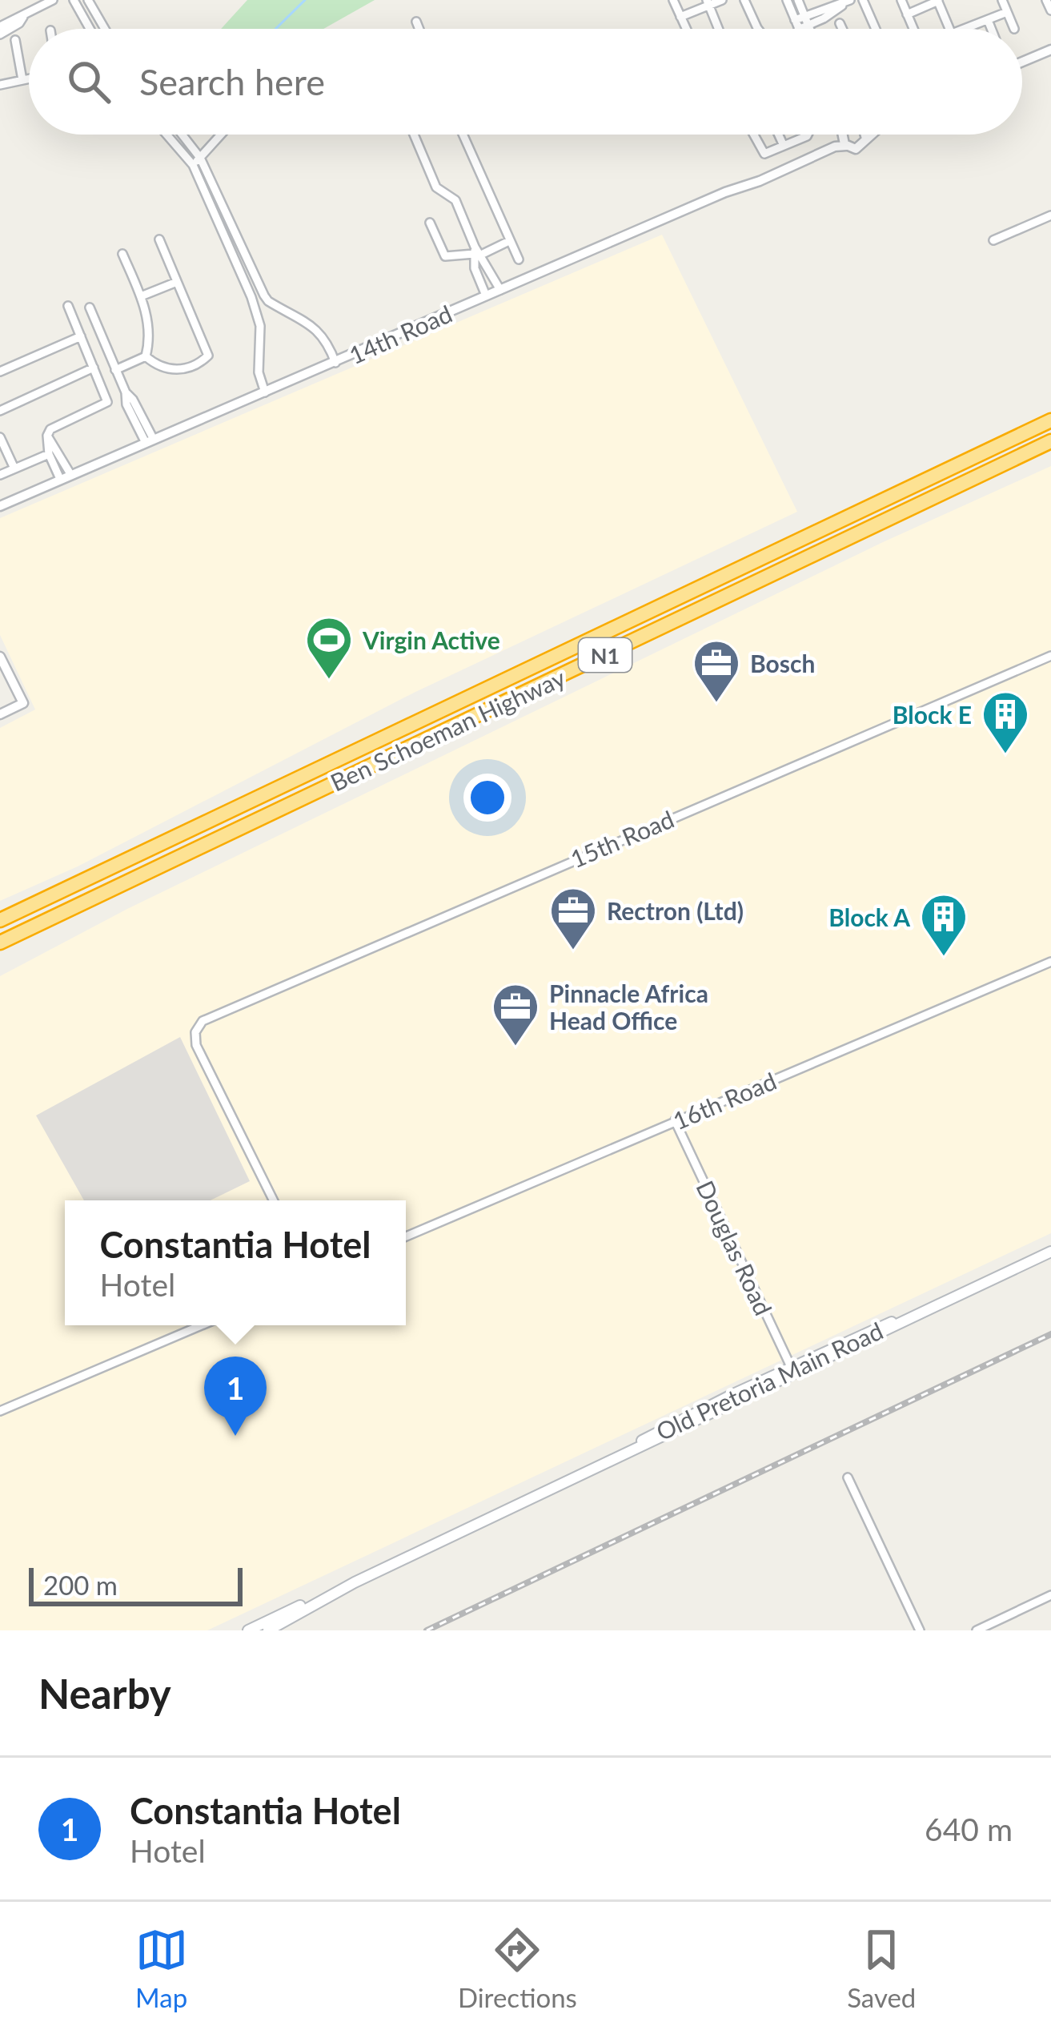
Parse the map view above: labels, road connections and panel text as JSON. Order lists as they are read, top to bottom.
{
  "streets": {
    "highway": ["N1", "Ben Schoeman Highway"],
    "main road": ["Old Pretoria Main Road"],
    "street": [
      "14th Road",
      "15th Road",
      "16th Road",
      "Douglas Road"
    ]
  },
  "crossings": [
    ["16th Road", "Douglas Road"],
    ["Douglas Road", "Old Pretoria Main Road"]
  ],
  "places": {
    "sports": ["Virgin Active"],
    "office": ["Bosch", "Rectron (Ltd)", "Pinnacle Africa Head Office"],
    "building": ["Block E", "Block A"]
  },
  "scale_bar": "200 m",
  "page": {
    "search": "Search here",
    "popup": ["Constantia Hotel", "Hotel"],
    "pins": "1",
    "scale": "200 m",
    "heading": "Nearby",
    "list": [
      {
        "mark": "1",
        "name": "Constantia Hotel",
        "note": "Hotel",
        "value": "640 m"
      }
    ],
    "nav": ["Map", "Directions", "Saved"]
  }
}
